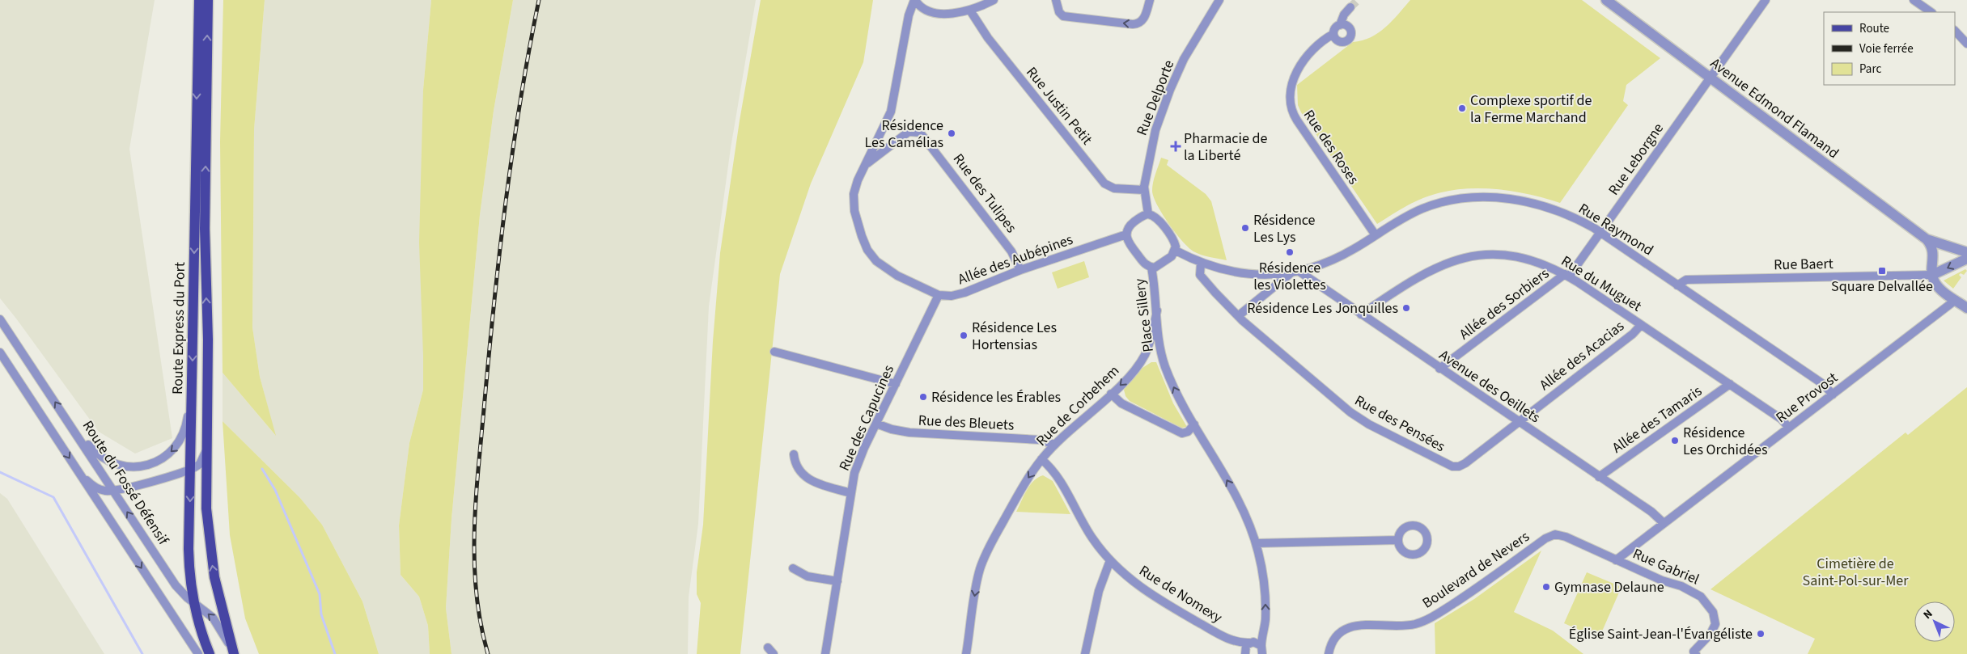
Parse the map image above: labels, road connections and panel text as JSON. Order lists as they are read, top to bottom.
{
  "streets": {
    "main road": ["Route Express du Port"],
    "street": [
      "Rue Delporte",
      "Rue Justin Petit",
      "Avenue Edmond Flamand",
      "Rue des Roses",
      "Rue Leborgne",
      "Rue des Tulipes",
      "Rue Raymond",
      "Allée des Aubépines",
      "Rue Baert",
      "Rue du Muguet",
      "Allée des Sorbiers",
      "Place Sillery",
      "Allée des Acacias",
      "Avenue des Oeillets",
      "Rue Provost",
      "Rue de Corbehem",
      "Rue des Capucines",
      "Allée des Tamaris",
      "Rue des Bleuets",
      "Rue des Pensées",
      "Route du Fossé Défensif",
      "Rue Gabriel",
      "Boulevard de Nevers",
      "Rue de Nomexy"
    ]
  },
  "crossings": [
    ["Rue Delporte", "Rue Justin Petit"],
    ["Rue Delporte", "Rue Raymond"],
    ["Rue Delporte", "Allée des Aubépines"],
    ["Rue Delporte", "Place Sillery"],
    ["Avenue Edmond Flamand", "Rue Leborgne"],
    ["Rue des Roses", "Rue Raymond"],
    ["Rue Leborgne", "Rue Raymond"],
    ["Rue Leborgne", "Rue du Muguet"],
    ["Rue Leborgne", "Allée des Sorbiers"],
    ["Rue des Tulipes", "Allée des Aubépines"],
    ["Rue Raymond", "Allée des Aubépines"],
    ["Rue Raymond", "Rue Baert"],
    ["Rue Raymond", "Place Sillery"],
    ["Rue Raymond", "Avenue des Oeillets"],
    ["Rue Raymond", "Rue Provost"],
    ["Rue Raymond", "Rue des Pensées"],
    ["Allée des Aubépines", "Place Sillery"],
    ["Allée des Aubépines", "Rue des Capucines"],
    ["Rue du Muguet", "Allée des Sorbiers"],
    ["Rue du Muguet", "Allée des Acacias"],
    ["Rue du Muguet", "Avenue des Oeillets"],
    ["Rue du Muguet", "Rue Provost"],
    ["Rue du Muguet", "Allée des Tamaris"],
    ["Allée des Sorbiers", "Avenue des Oeillets"],
    ["Place Sillery", "Rue de Corbehem"],
    ["Place Sillery", "Rue de Nomexy"],
    ["Route Express du Port", "Route du Fossé Défensif"],
    ["Allée des Acacias", "Avenue des Oeillets"],
    ["Allée des Acacias", "Rue des Pensées"],
    ["Avenue des Oeillets", "Rue Provost"],
    ["Avenue des Oeillets", "Allée des Tamaris"],
    ["Avenue des Oeillets", "Rue des Pensées"],
    ["Rue Provost", "Rue Gabriel"],
    ["Rue de Corbehem", "Rue des Bleuets"],
    ["Rue de Corbehem", "Rue de Nomexy"],
    ["Rue des Capucines", "Rue des Bleuets"],
    ["Rue Gabriel", "Boulevard de Nevers"]
  ],
  "one_way": ["Place Sillery", "Rue de Corbehem"],
  "parks": ["Cimetière de Saint-Pol-sur-Mer"],
  "places": {
    "other": [
      "Complexe sportif de la Ferme Marchand",
      "Résidence Les Camélias",
      "Résidence Les Lys",
      "Résidence les Violettes",
      "Résidence Les Jonquilles",
      "Résidence Les Hortensias",
      "Résidence les Érables",
      "Résidence Les Orchidées",
      "Gymnase Delaune",
      "Église Saint-Jean-l'Évangéliste"
    ],
    "health": ["Pharmacie de la Liberté"],
    "transit": ["Square Delvallée"]
  },
  "legend": ["Route", "Voie ferrée", "Parc"],
  "north": "top left"
}
